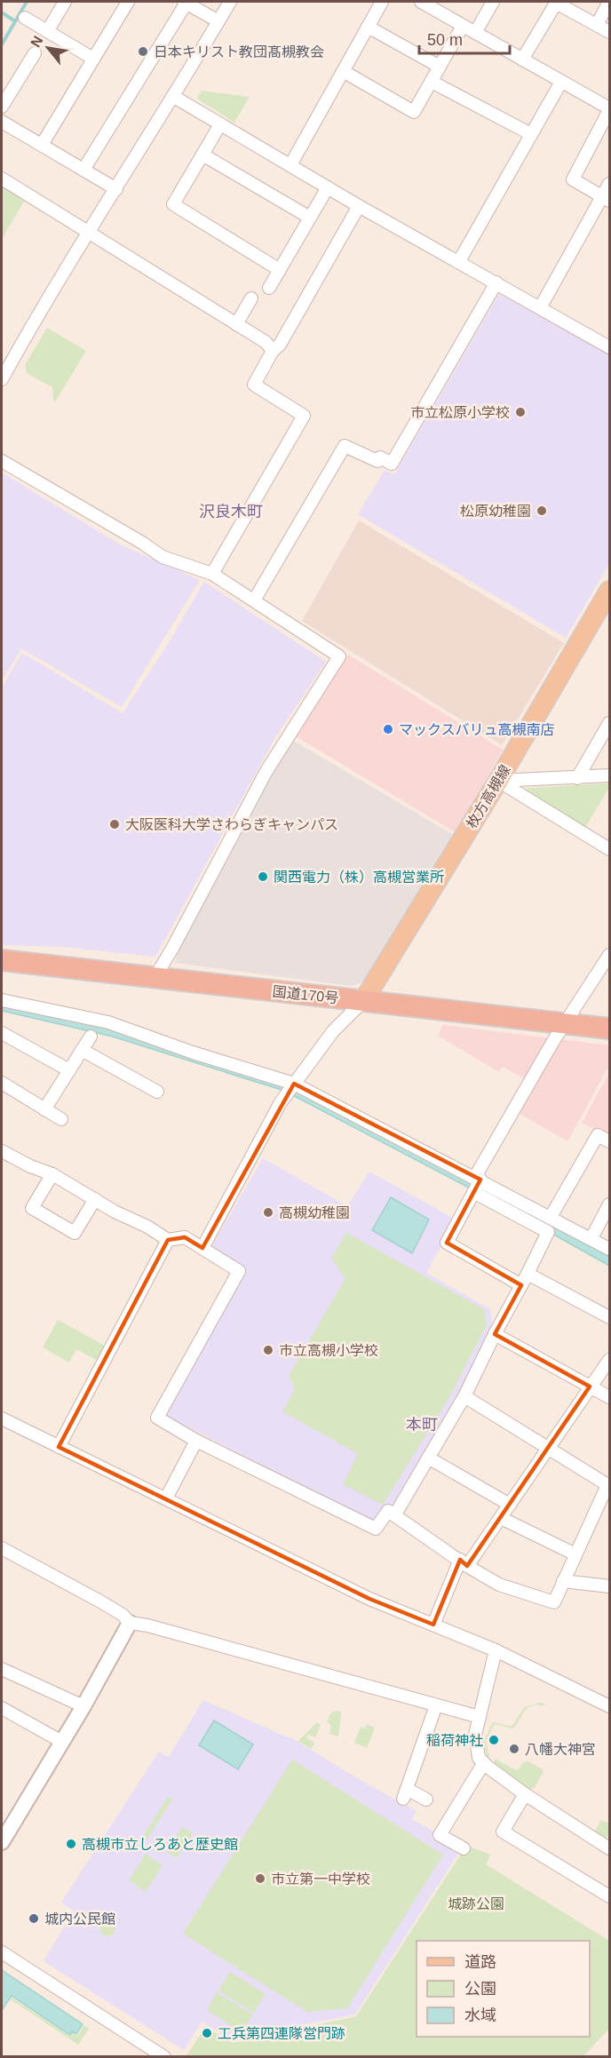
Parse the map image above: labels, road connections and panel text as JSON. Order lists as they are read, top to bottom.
{
  "streets": {
    "highway": ["国道170号"],
    "main road": ["枚方高槻線"]
  },
  "crossings": [
    ["枚方高槻線", "国道170号"]
  ],
  "districts": ["沢良木町", "本町"],
  "parks": ["城跡公園"],
  "places": [
    "日本キリスト教団髙槻教会",
    "市立松原小学校",
    "松原幼稚園",
    "マックスバリュ高槻南店",
    "大阪医科大学さわらぎキャンパス",
    "関西電力（株）高槻営業所",
    "高槻幼稚園",
    "市立高槻小学校",
    "稲荷神社",
    "八幡大神宮",
    "高槻市立しろあと歴史館",
    "市立第一中学校",
    "城内公民館",
    "工兵第四連隊営門跡"
  ],
  "legend": ["道路", "公園", "水域"],
  "scale_bar": "50 m",
  "north": "top left"
}
